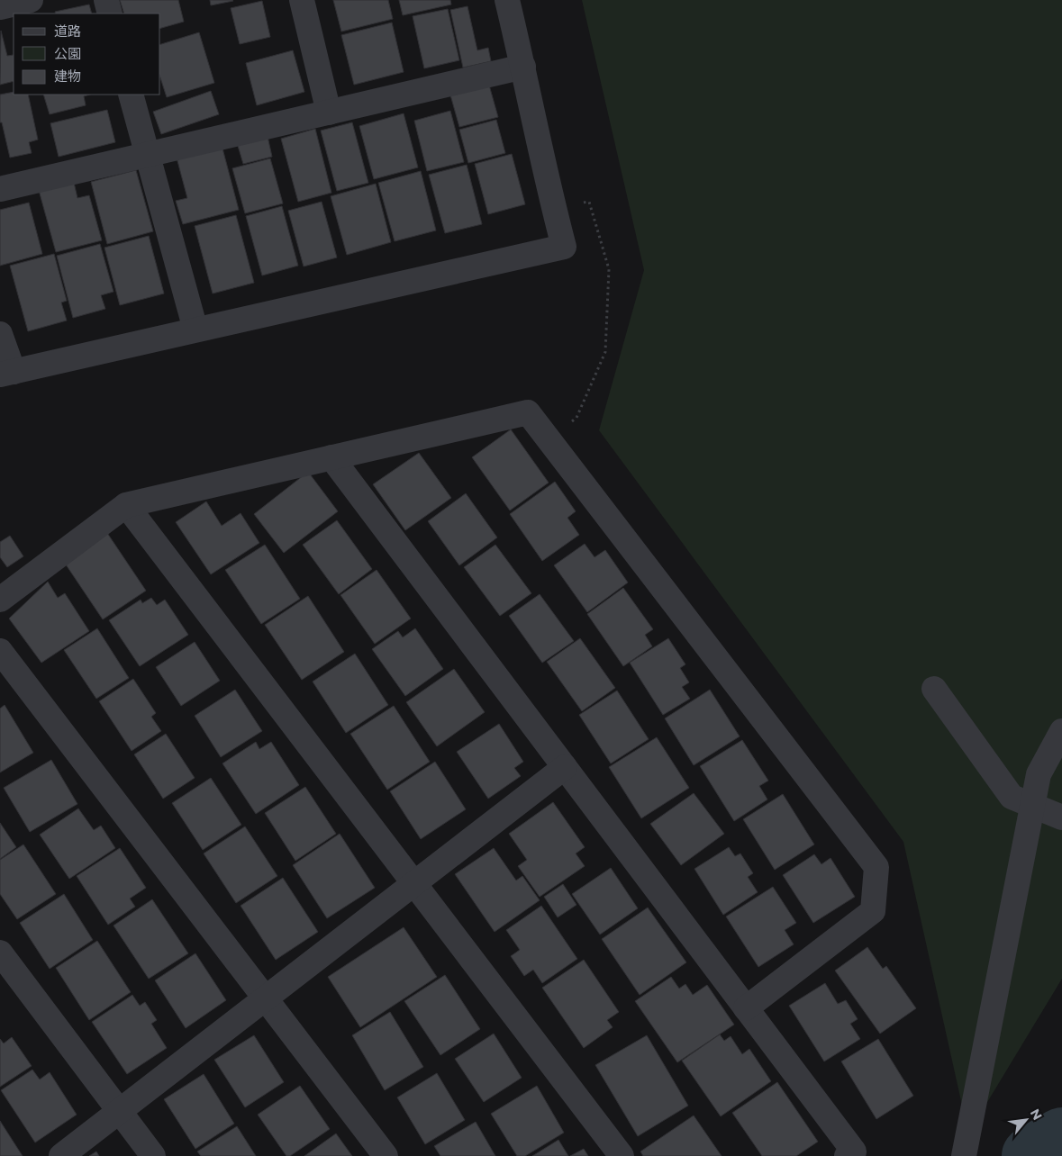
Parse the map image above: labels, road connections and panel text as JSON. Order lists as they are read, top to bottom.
{
  "legend": ["道路", "公園", "建物"],
  "north": "top right"
}
